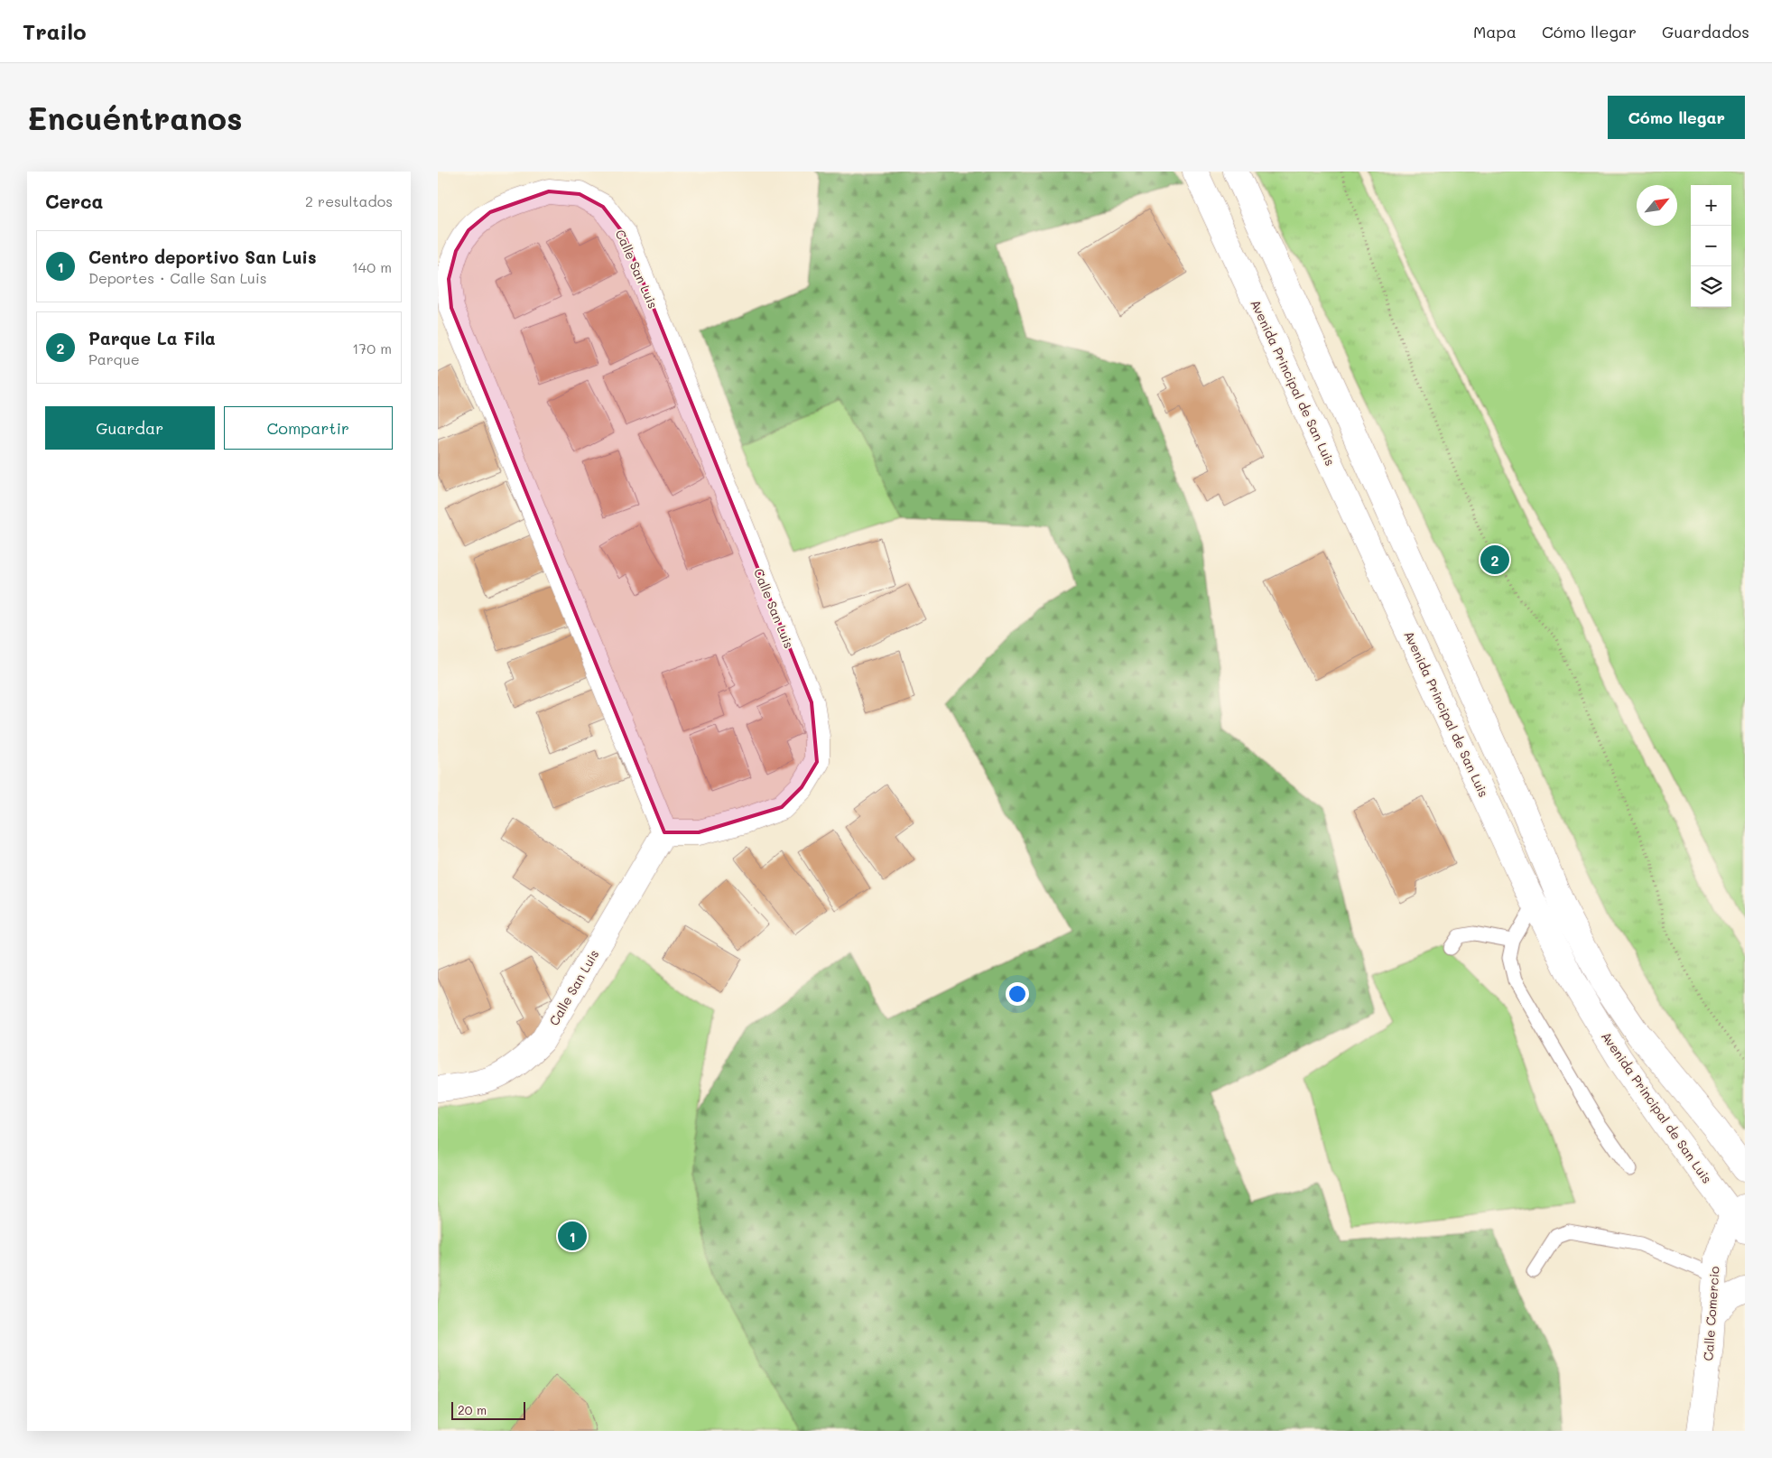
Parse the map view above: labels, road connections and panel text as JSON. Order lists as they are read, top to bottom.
{
  "streets": {
    "street": ["Calle San Luis", "Avenida Principal de San Luis", "Calle Comercio"]
  },
  "crossings": [
    ["Avenida Principal de San Luis", "Calle Comercio"]
  ],
  "scale_bar": "20 m",
  "north": "top right",
  "page": {
    "header": "Trailo",
    "nav": ["Mapa", "Cómo llegar", "Guardados"],
    "buttons": [
      "Cómo llegar",
      ["Guardar", "Compartir"]
    ],
    "title": "Encuéntranos",
    "heading": ["Cerca", "2 resultados"],
    "map_buttons": ["+", "−"],
    "list": [
      {
        "mark": "1",
        "name": "Centro deportivo San Luis",
        "note": "Deportes · Calle San Luis",
        "value": "140 m"
      },
      {
        "mark": "2",
        "name": "Parque La Fila",
        "note": "Parque",
        "value": "170 m"
      }
    ],
    "pins": ["2", "1"],
    "scale": "20 m"
  }
}
